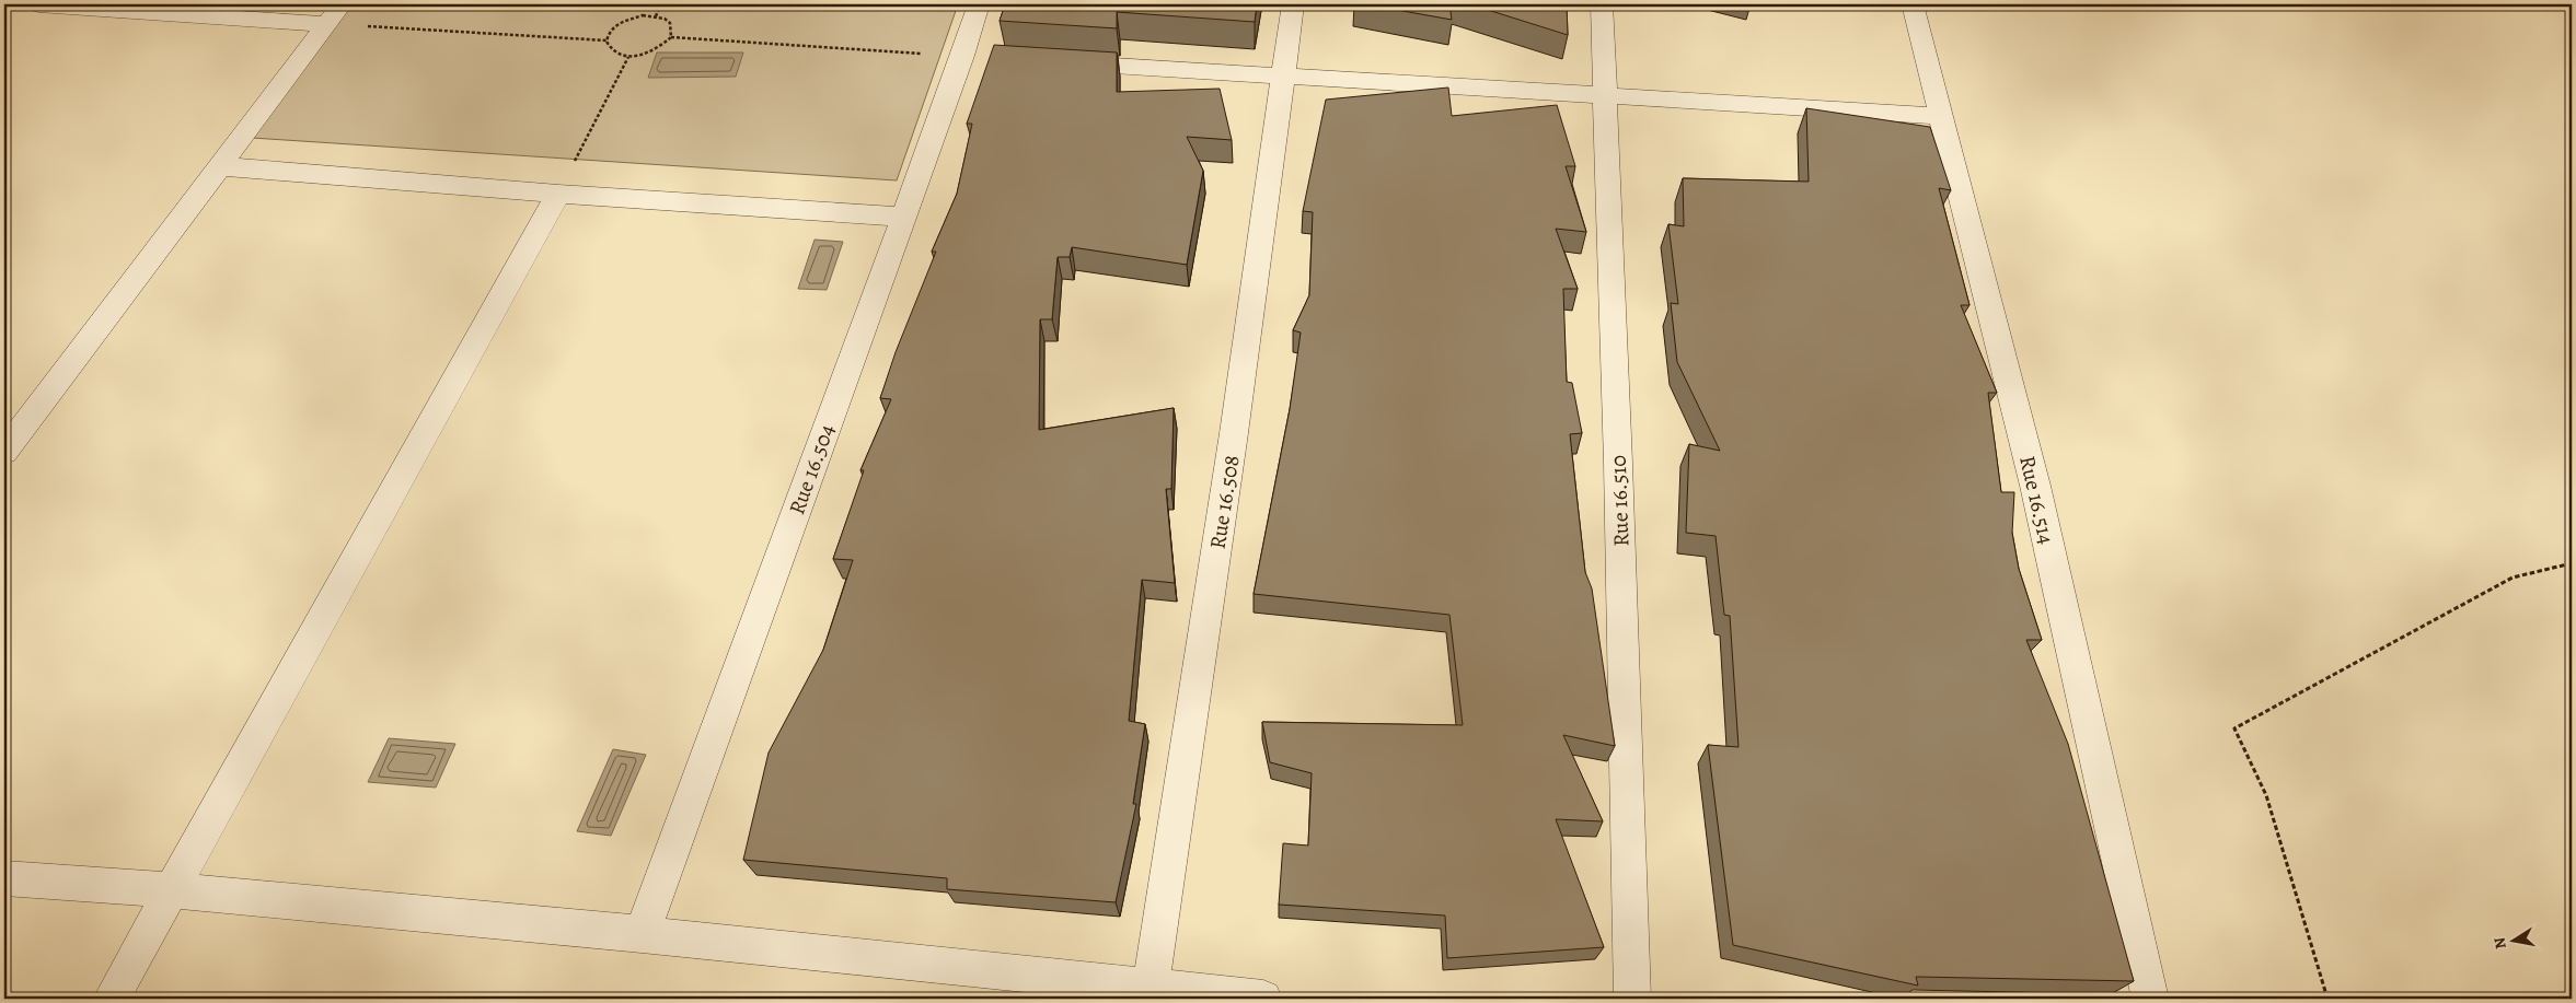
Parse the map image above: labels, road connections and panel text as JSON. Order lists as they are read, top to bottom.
{
  "streets": {
    "street": [
      "Rue 16.504",
      "Rue 16.514",
      "Rue 16.510",
      "Rue 16.508"
    ]
  },
  "north": "left"
}
